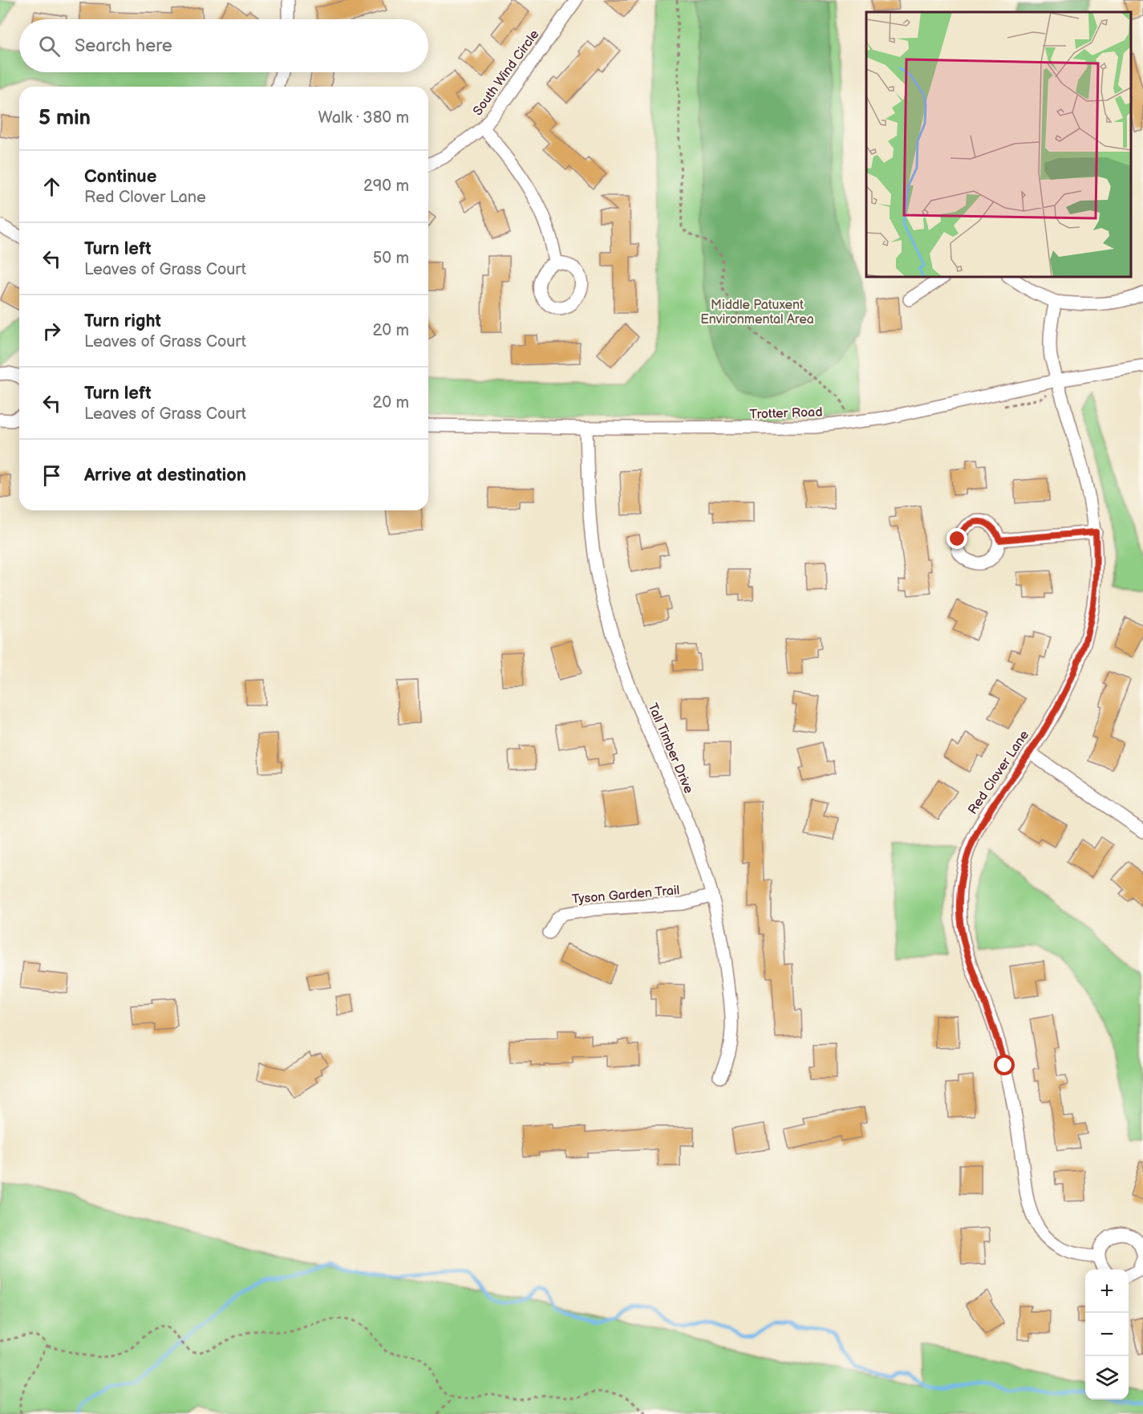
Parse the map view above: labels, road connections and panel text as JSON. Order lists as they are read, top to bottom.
{
  "streets": {
    "street": [
      "South Wind Circle",
      "Trotter Road",
      "Tall Timber Drive",
      "Red Clover Lane",
      "Tyson Garden Trail"
    ]
  },
  "crossings": [
    ["Trotter Road", "Tall Timber Drive"],
    ["Trotter Road", "Red Clover Lane"],
    ["Tall Timber Drive", "Tyson Garden Trail"]
  ],
  "parks": ["Middle Patuxent Environmental Area"],
  "page": {
    "search": "Search here",
    "heading": ["5 min", "Walk · 380 m"],
    "list": [
      ["Continue", "Red Clover Lane", "290 m"],
      ["Turn left", "Leaves of Grass Court", "50 m"],
      ["Turn right", "Leaves of Grass Court", "20 m"],
      ["Turn left", "Leaves of Grass Court", "20 m"],
      "Arrive at destination"
    ],
    "map_buttons": ["+", "−"]
  }
}
